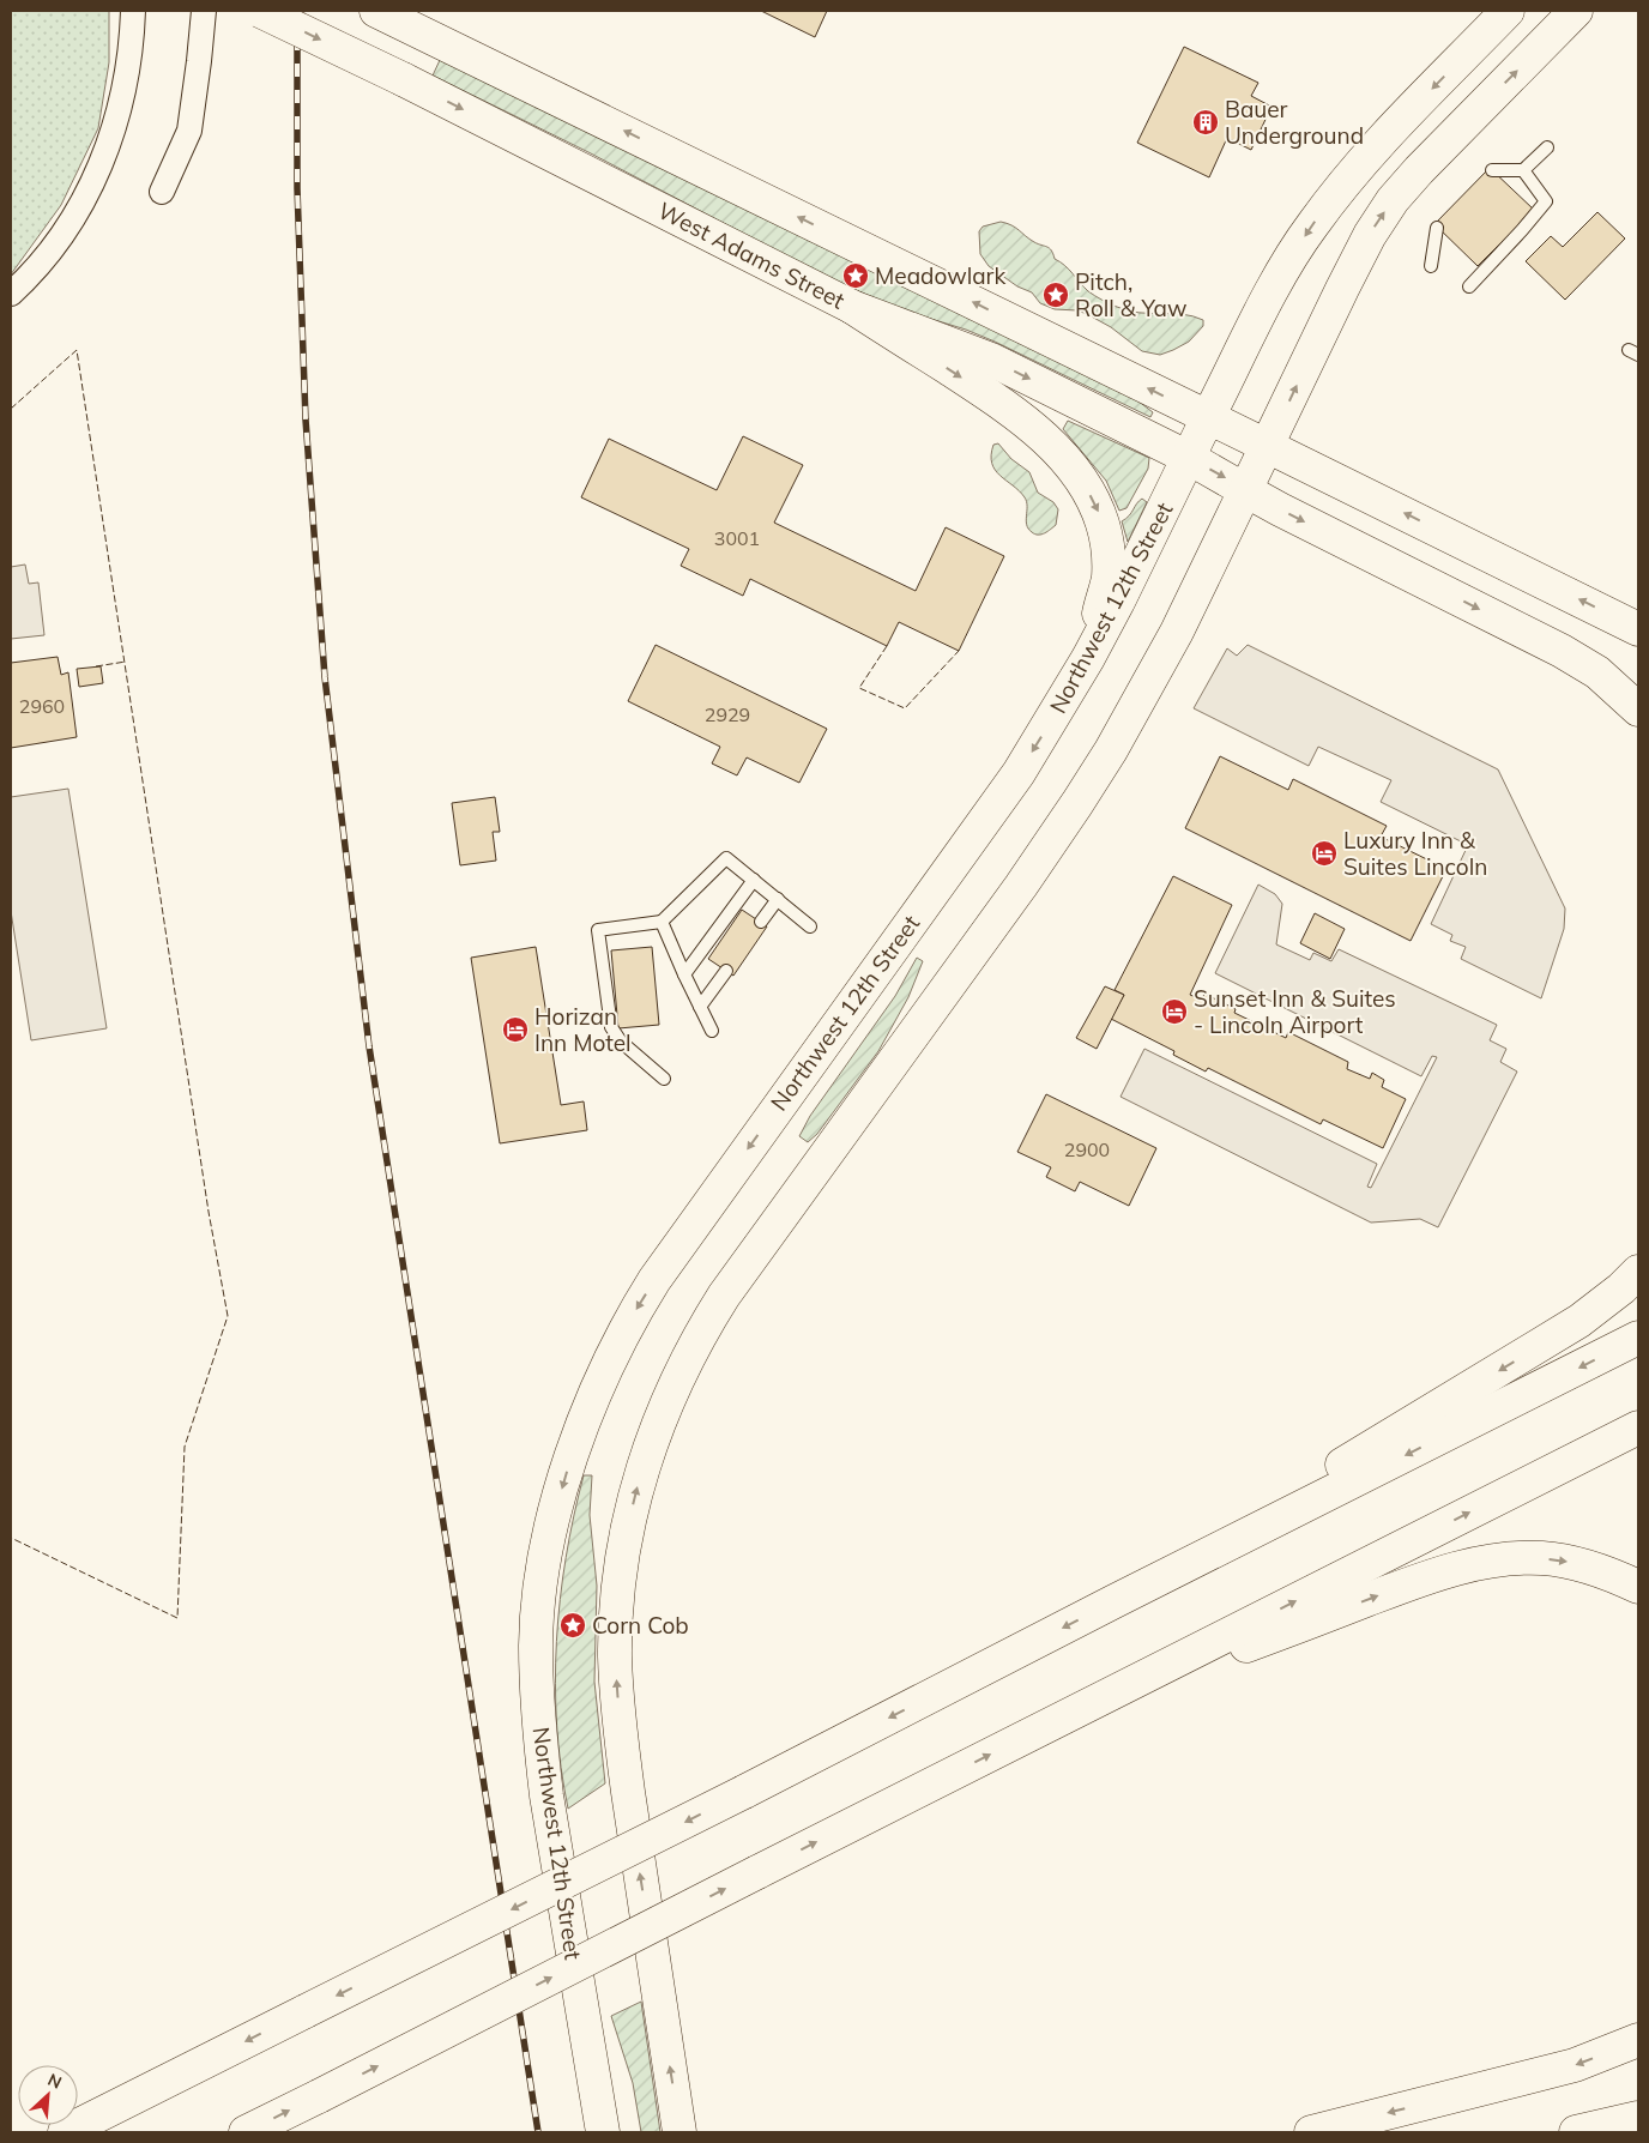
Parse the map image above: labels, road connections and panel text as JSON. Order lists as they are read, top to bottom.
{
  "streets": {
    "main road": ["West Adams Street", "Northwest 12th Street"]
  },
  "crossings": [
    ["West Adams Street", "Northwest 12th Street"]
  ],
  "places": {
    "building": ["Bauer Underground"],
    "place": ["Meadowlark", "Pitch, Roll & Yaw", "Corn Cob"],
    "hotel": ["Luxury Inn & Suites Lincoln", "Sunset Inn & Suites - Lincoln Airport", "Horizan Inn Motel"]
  },
  "house_numbers": [
    "3001",
    "2960",
    "2929",
    "2900"
  ],
  "north": "top right"
}
